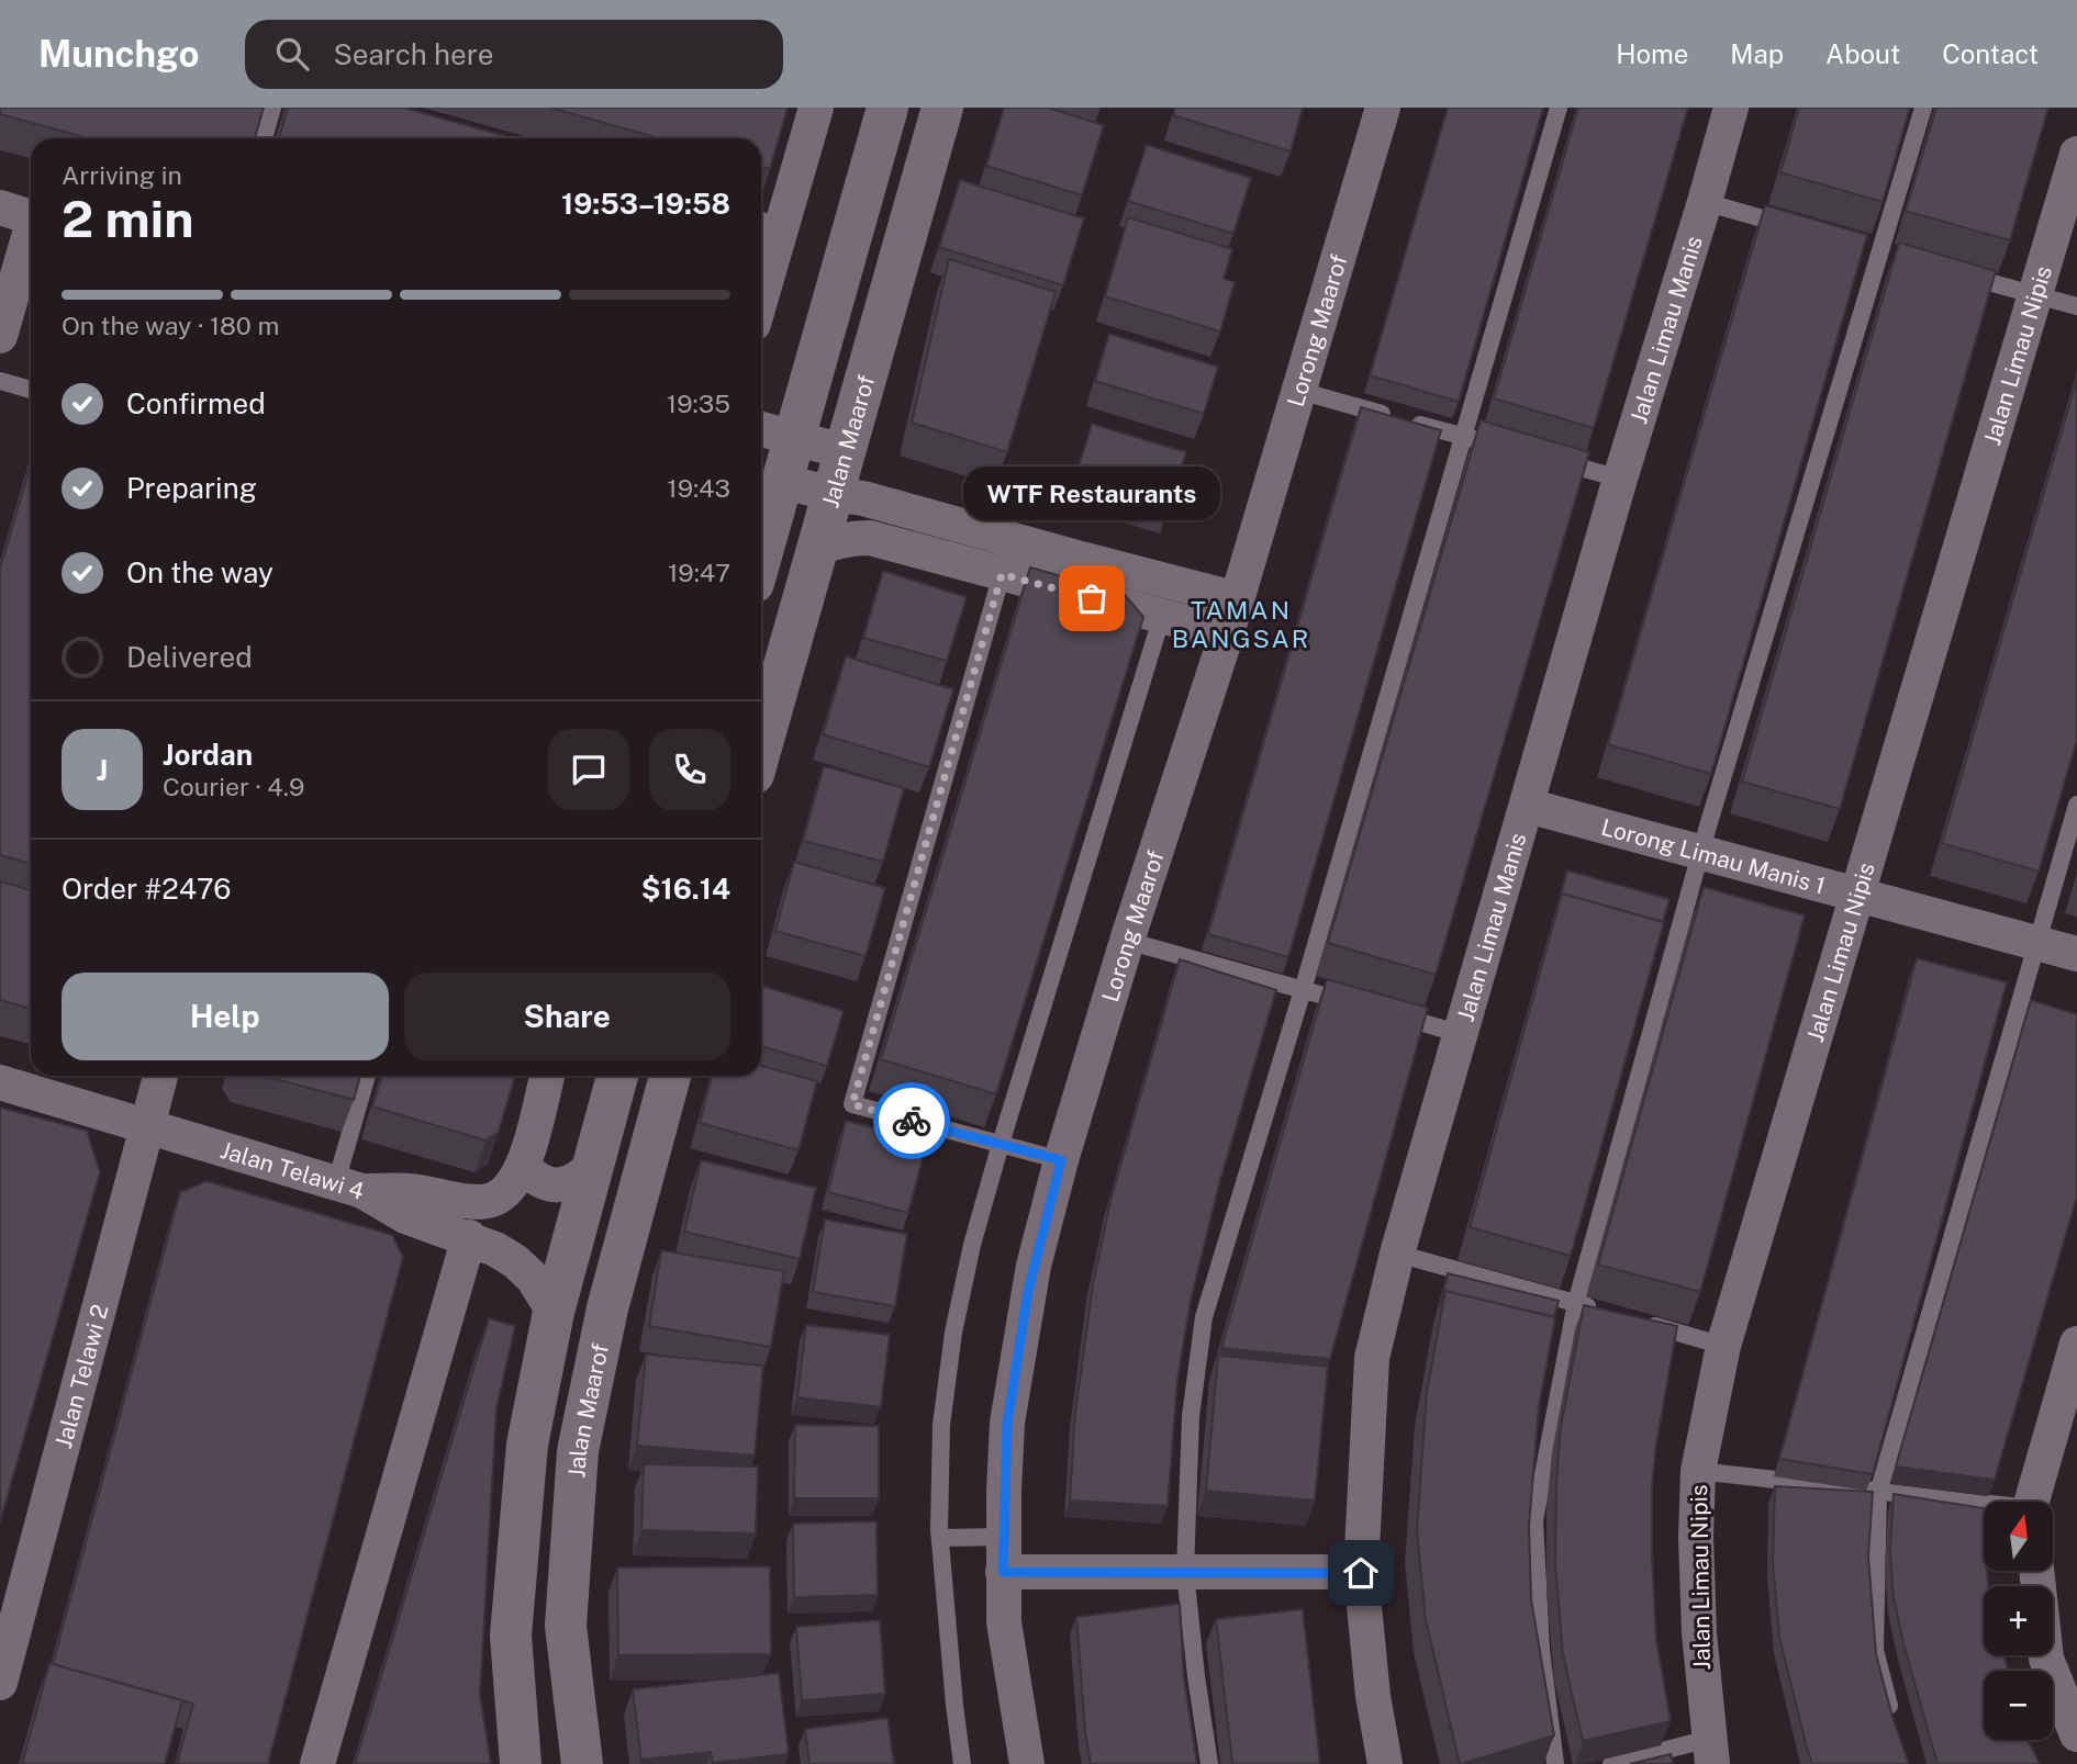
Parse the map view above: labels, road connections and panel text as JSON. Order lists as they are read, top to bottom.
{
  "streets": {
    "main road": ["Jalan Maarof"],
    "street": [
      "Jalan Limau Manis",
      "Lorong Maarof",
      "Jalan Limau Nipis",
      "Lorong Limau Manis 1",
      "Jalan Telawi 4",
      "Jalan Telawi 2"
    ]
  },
  "crossings": [
    ["Jalan Limau Manis", "Lorong Limau Manis 1"],
    ["Jalan Limau Nipis", "Lorong Limau Manis 1"],
    ["Jalan Telawi 4", "Jalan Telawi 2"]
  ],
  "districts": ["TAMAN BANGSAR"],
  "places": ["WTF Restaurants"],
  "north": "top",
  "page": {
    "header": "Munchgo",
    "search": "Search here",
    "nav": [
      "Home",
      "Map",
      "About",
      "Contact"
    ],
    "heading": ["2 min", "Arriving in", "19:53–19:58"],
    "panel": [
      "Jordan",
      "Courier · 4.9",
      "Order #2476",
      "$16.14"
    ],
    "bar": "On the way · 180 m",
    "list": [
      ["Confirmed", "19:35"],
      ["Preparing", "19:43"],
      ["On the way", "19:47"],
      "Delivered"
    ],
    "bubble": "WTF Restaurants",
    "round": "J",
    "buttons": ["Help", "Share"],
    "map_buttons": ["+", "−"]
  }
}
